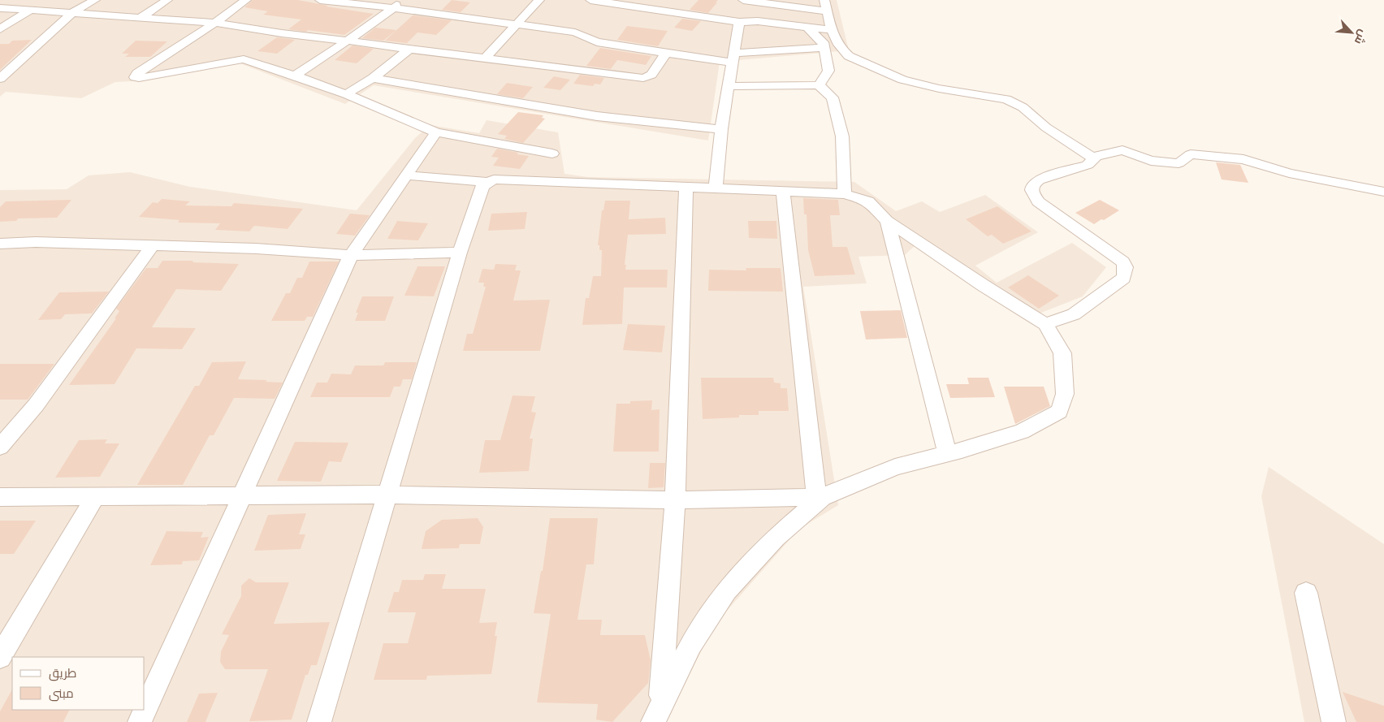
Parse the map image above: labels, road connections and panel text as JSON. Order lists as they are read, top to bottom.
{
  "legend": ["طريق", "مبنى"],
  "north": "bottom right"
}
